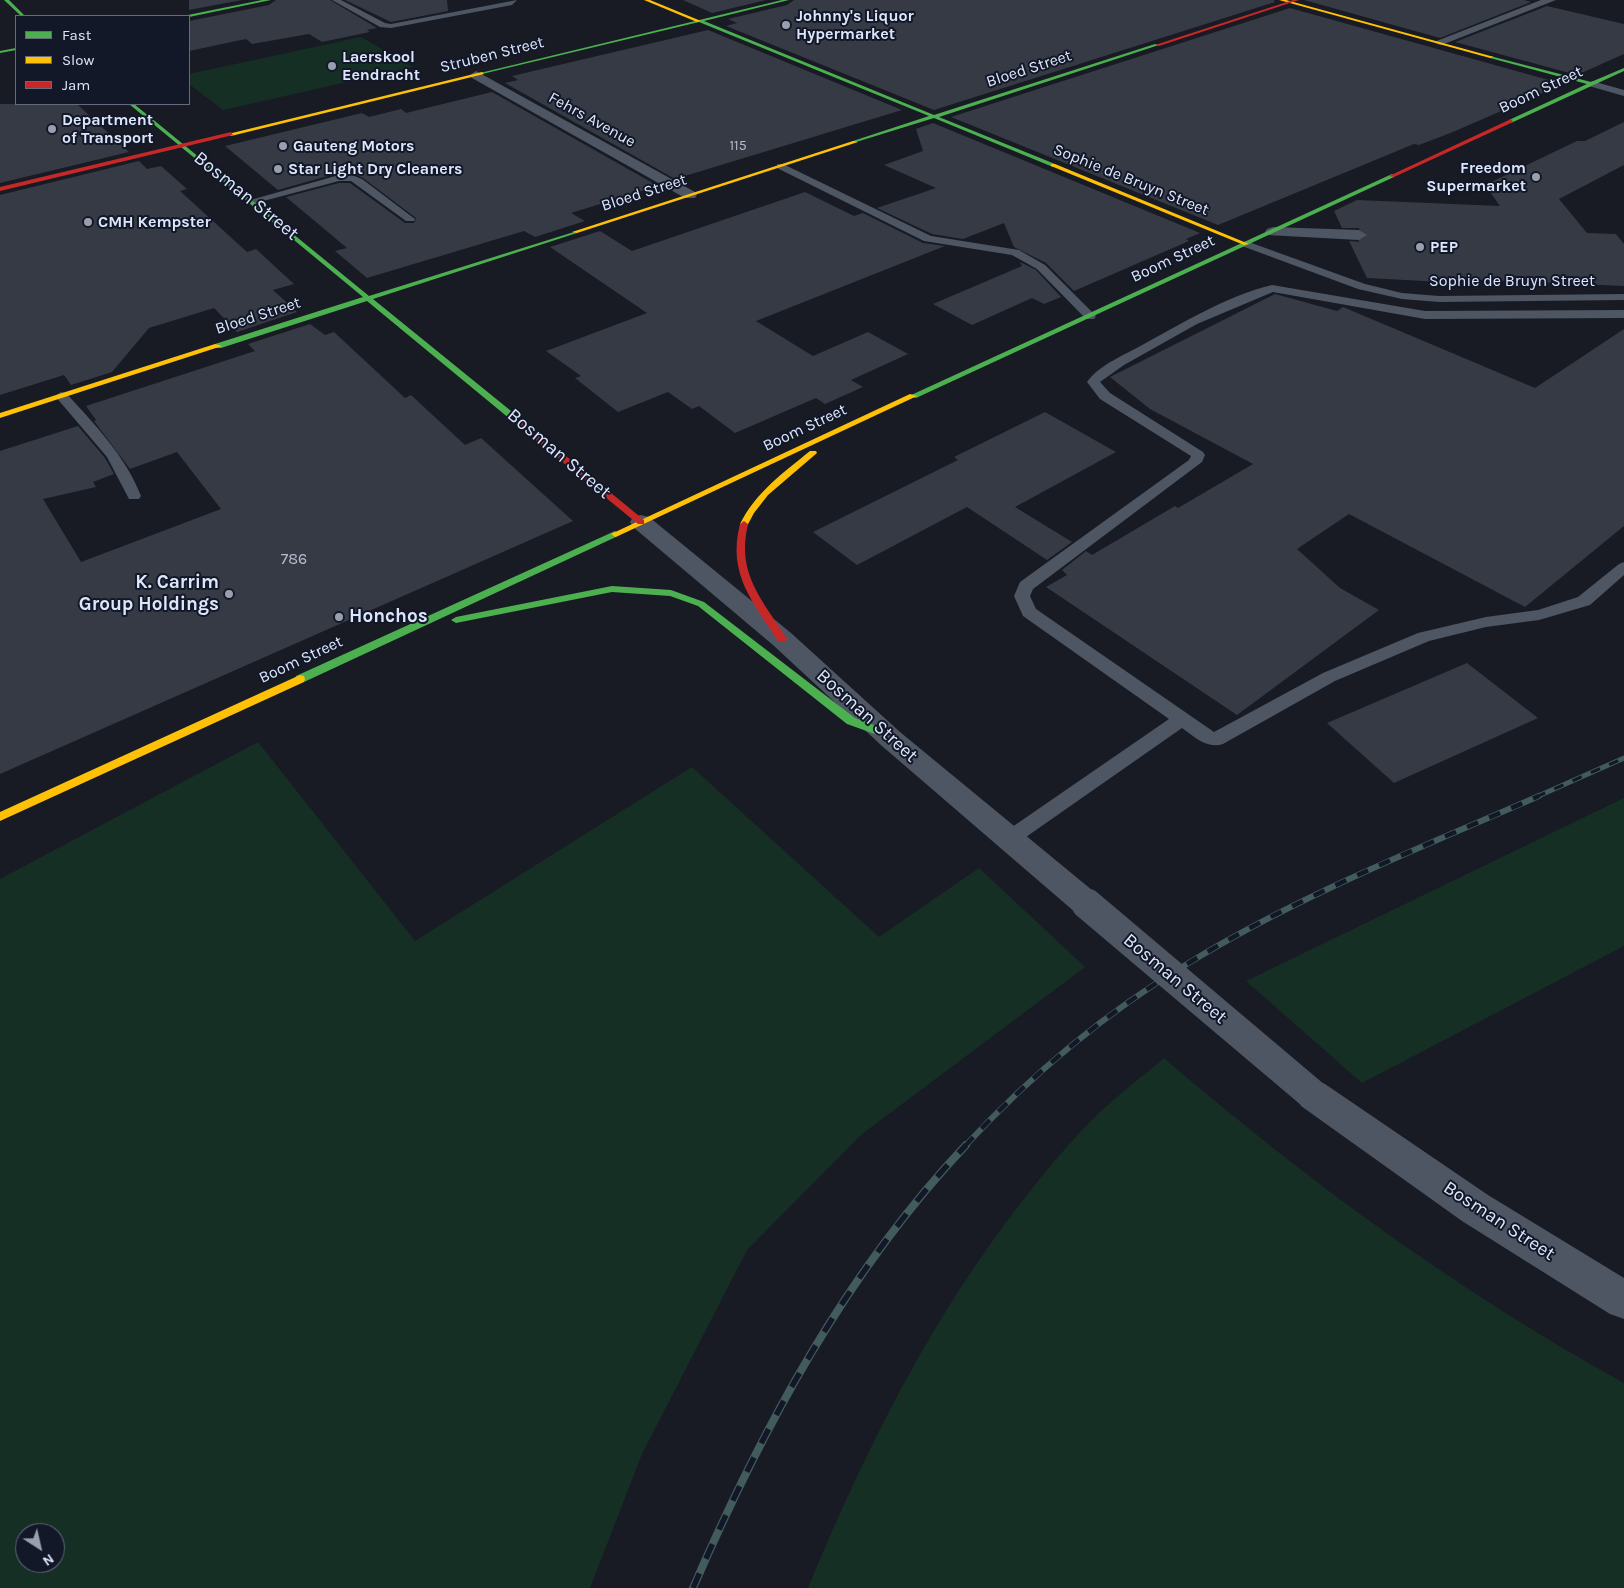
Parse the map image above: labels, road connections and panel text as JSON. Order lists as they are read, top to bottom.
{
  "streets": {
    "main road": [
      "Struben Street",
      "Bloed Street",
      "Boom Street",
      "Sophie de Bruyn Street",
      "Bosman Street"
    ],
    "street": ["Fehrs Avenue"]
  },
  "crossings": [
    ["Struben Street", "Fehrs Avenue"],
    ["Struben Street", "Sophie de Bruyn Street"],
    ["Struben Street", "Bosman Street"],
    ["Bloed Street", "Fehrs Avenue"],
    ["Bloed Street", "Sophie de Bruyn Street"],
    ["Bloed Street", "Bosman Street"],
    ["Boom Street", "Sophie de Bruyn Street"],
    ["Boom Street", "Bosman Street"]
  ],
  "places": [
    "Johnny's Liquor Hypermarket",
    "Laerskool Eendracht",
    "Department of Transport",
    "Gauteng Motors",
    "Star Light Dry Cleaners",
    "Freedom Supermarket",
    "CMH Kempster",
    "PEP",
    "K. Carrim Group Holdings",
    "Honchos"
  ],
  "house_numbers": ["115", "786"],
  "legend": ["Fast", "Slow", "Jam"],
  "north": "bottom right"
}
